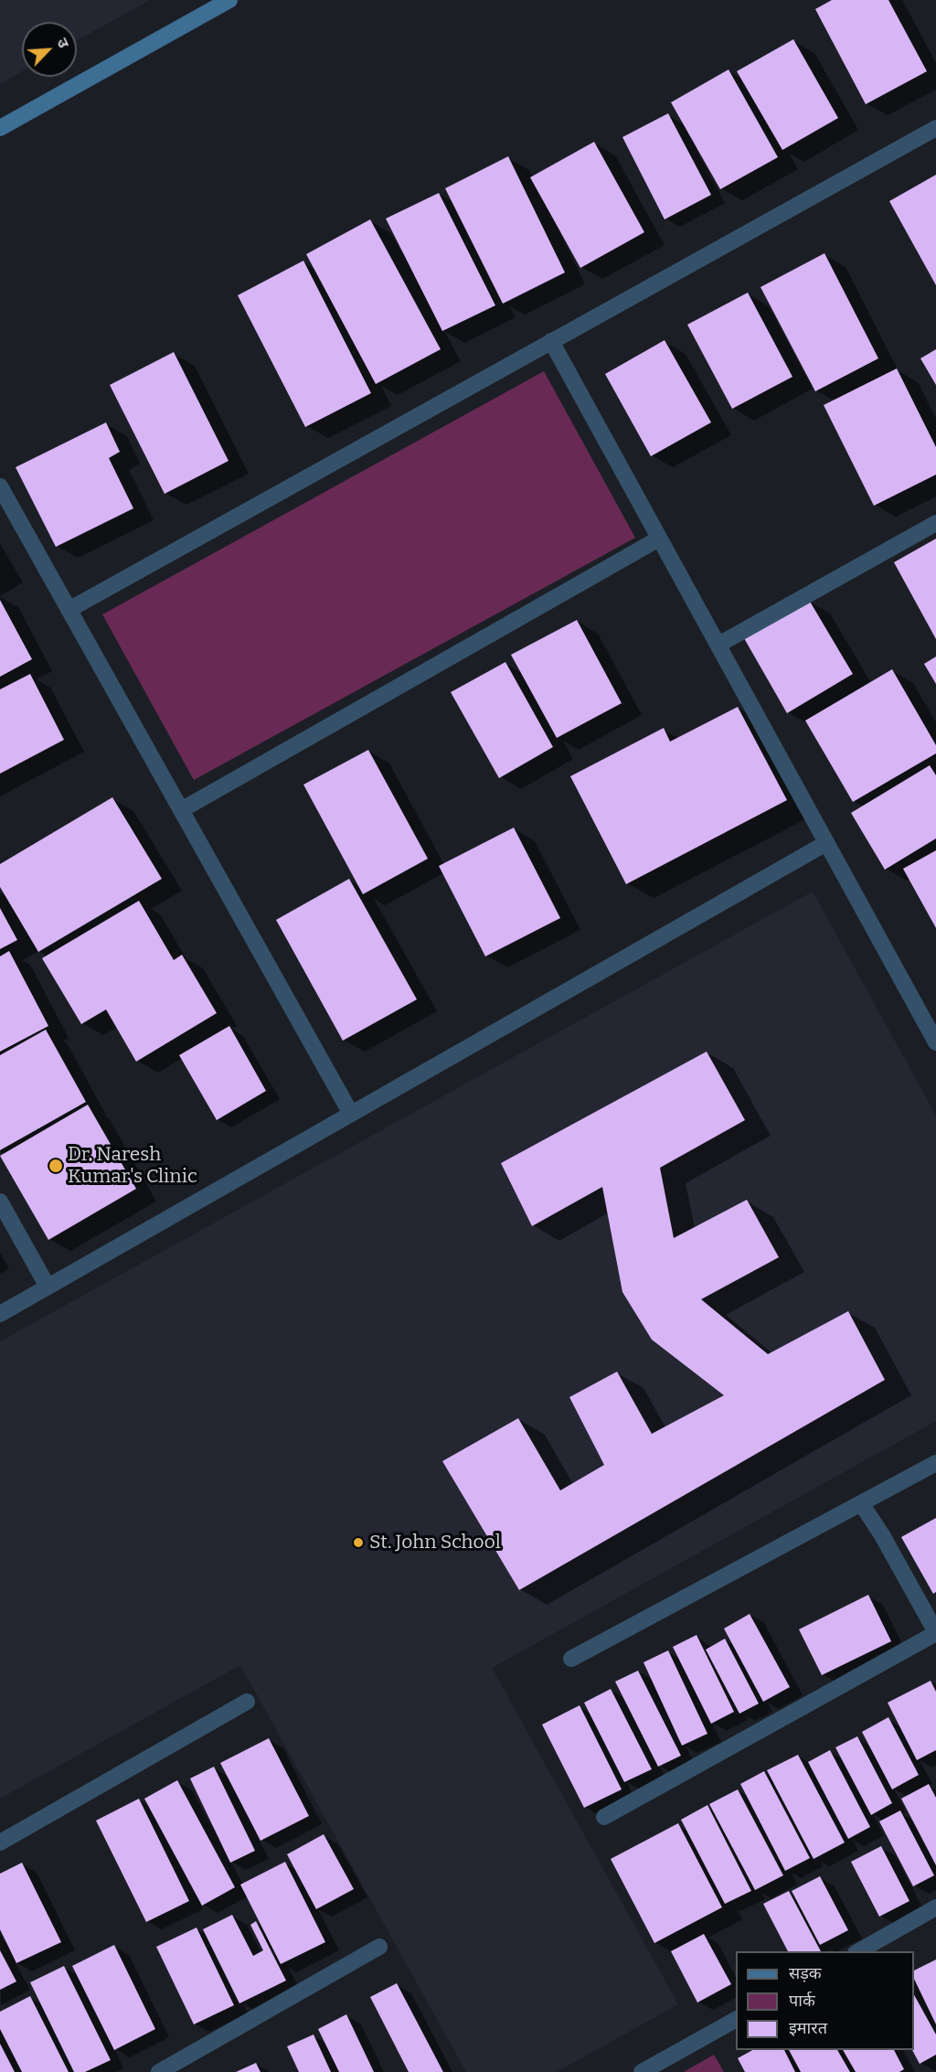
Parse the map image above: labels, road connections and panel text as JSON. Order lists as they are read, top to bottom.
{
  "places": ["Dr. Naresh Kumar's Clinic", "St. John School"],
  "legend": ["सड़क", "पार्क", "इमारत"],
  "north": "top right"
}
